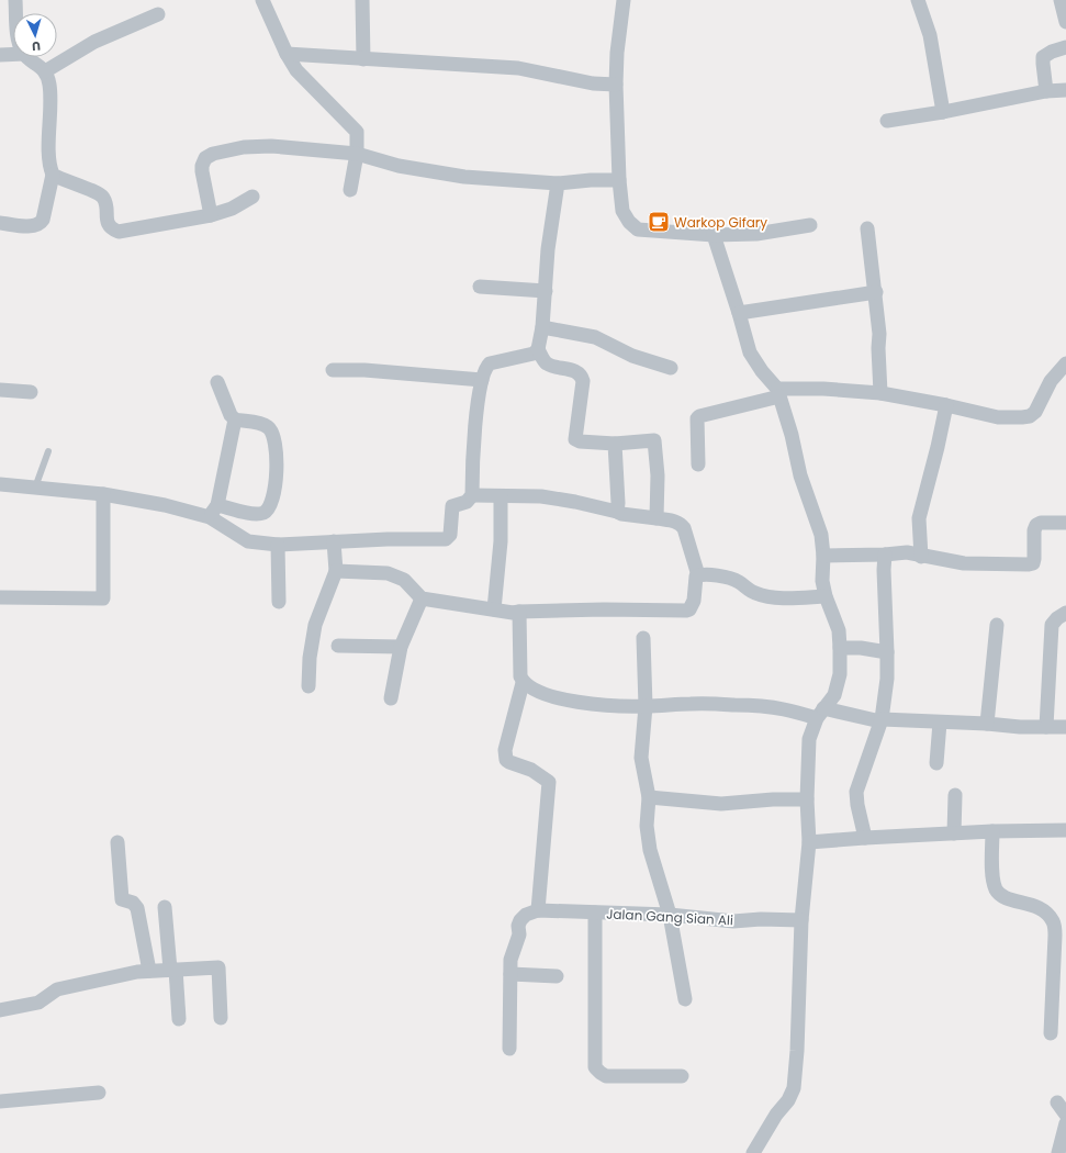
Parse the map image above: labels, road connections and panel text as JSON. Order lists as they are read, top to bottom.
{
  "streets": {
    "street": ["Jalan Gang Sian Ali"]
  },
  "places": {
    "cafe": ["Warkop Gifary"]
  },
  "north": "bottom"
}
